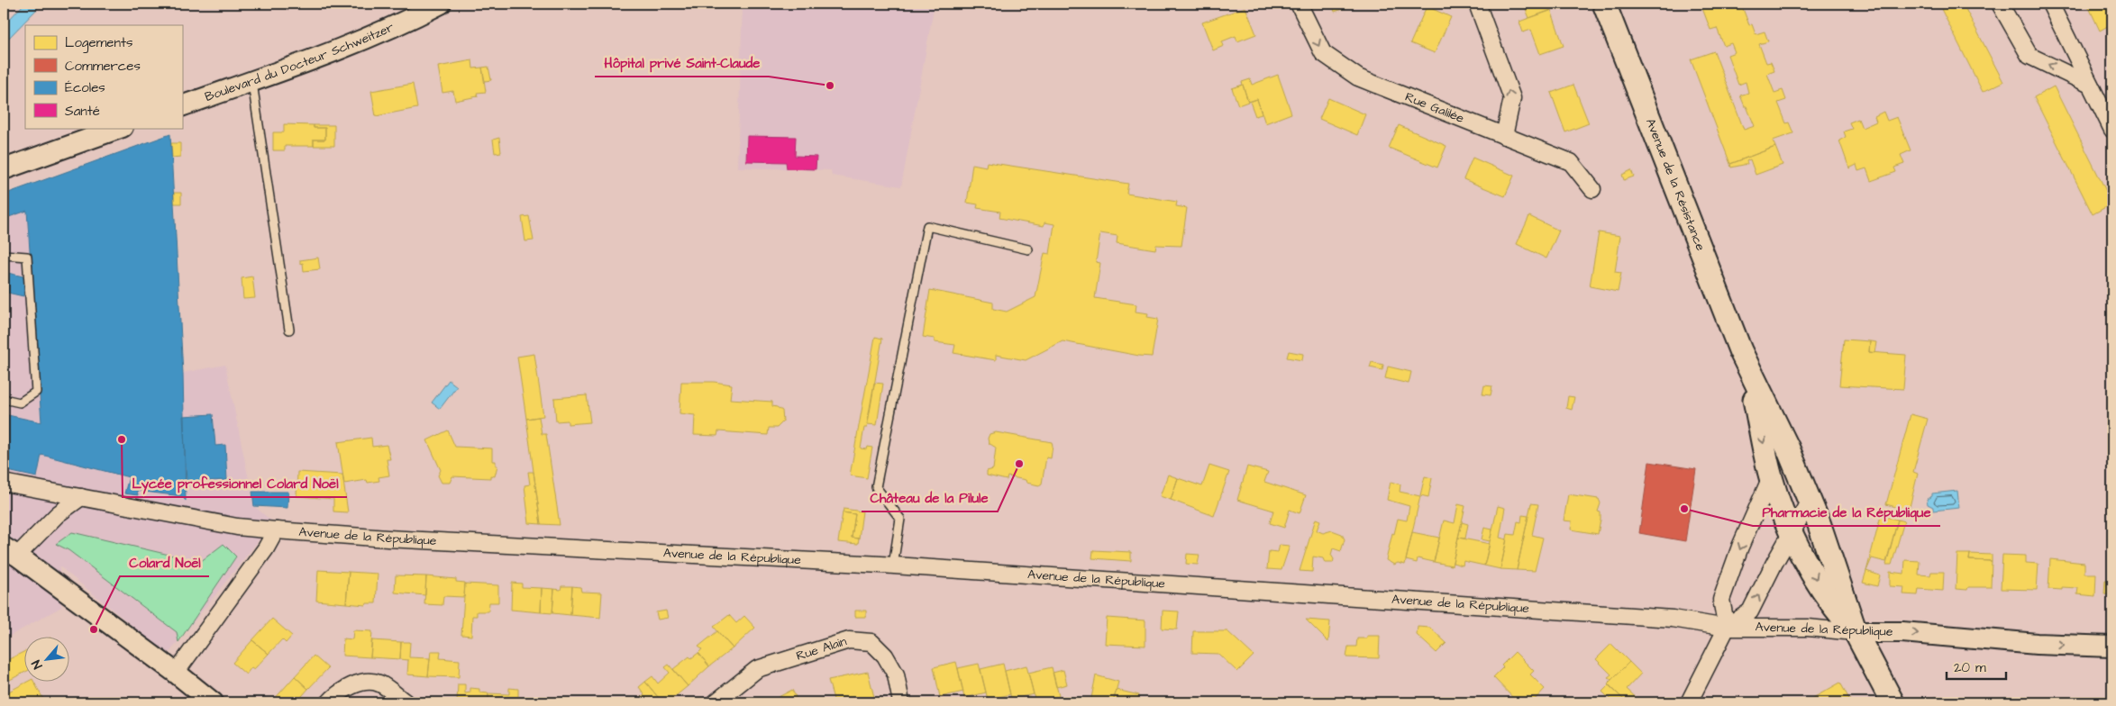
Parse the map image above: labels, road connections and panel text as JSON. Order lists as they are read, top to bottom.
{
  "streets": {
    "main road": ["Avenue de la Résistance"],
    "street": [
      "Boulevard du Docteur Schweitzer",
      "Rue Galilée",
      "Avenue de la République",
      "Rue Alain"
    ]
  },
  "crossings": [
    ["Avenue de la Résistance", "Avenue de la République"]
  ],
  "one_way": ["Rue Galilée"],
  "places": [
    "Hôpital privé Saint-Claude",
    "Lycée professionnel Colard Noël",
    "Château de la Pilule",
    "Pharmacie de la République",
    "Colard Noël"
  ],
  "legend": [
    "Logements",
    "Commerces",
    "Écoles",
    "Santé"
  ],
  "scale_bar": "20 m",
  "north": "bottom left"
}
